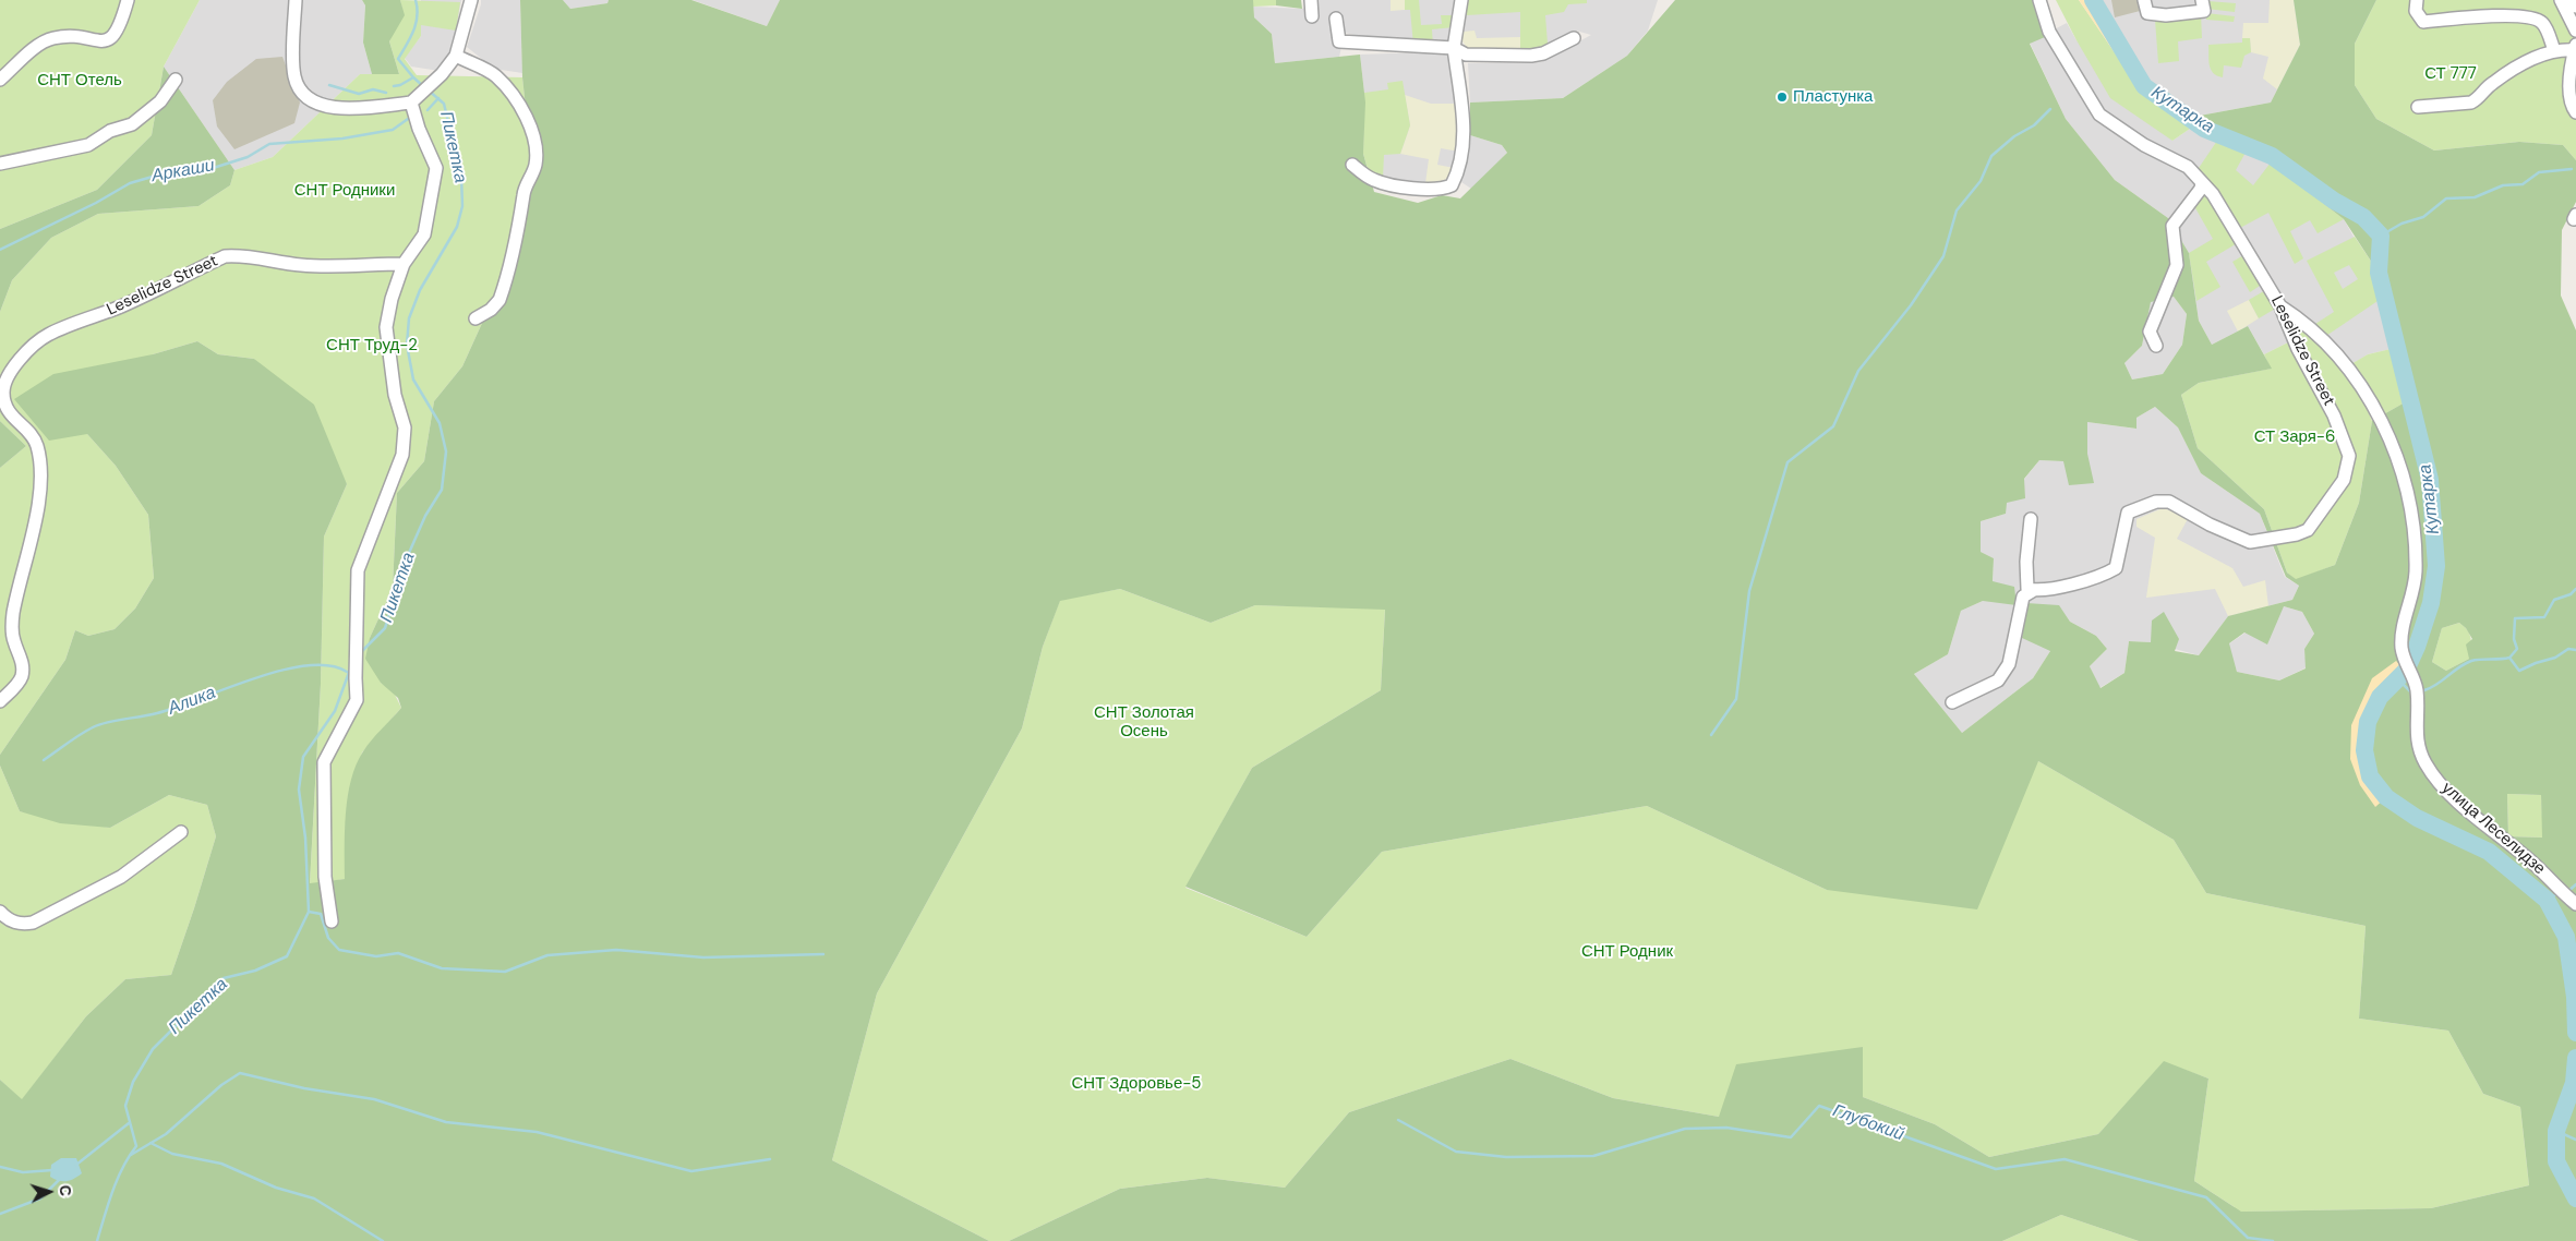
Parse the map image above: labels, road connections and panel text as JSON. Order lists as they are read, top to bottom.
{
  "streets": {
    "street": ["Leselidze Street", "улица Леселидзе"]
  },
  "crossings": [
    ["Leselidze Street", "улица Леселидзе"]
  ],
  "water": [
    "Кутарка",
    "Пикетка",
    "Аркаши",
    "Алика",
    "Глубокий"
  ],
  "parks": [
    "СТ 777",
    "СНТ Отель",
    "СНТ Родники",
    "СНТ Труд-2",
    "СТ Заря-6",
    "СНТ Золотая Осень",
    "СНТ Родник",
    "СНТ Здоровье-5"
  ],
  "places": ["Пластунка"],
  "north": "right"
}
